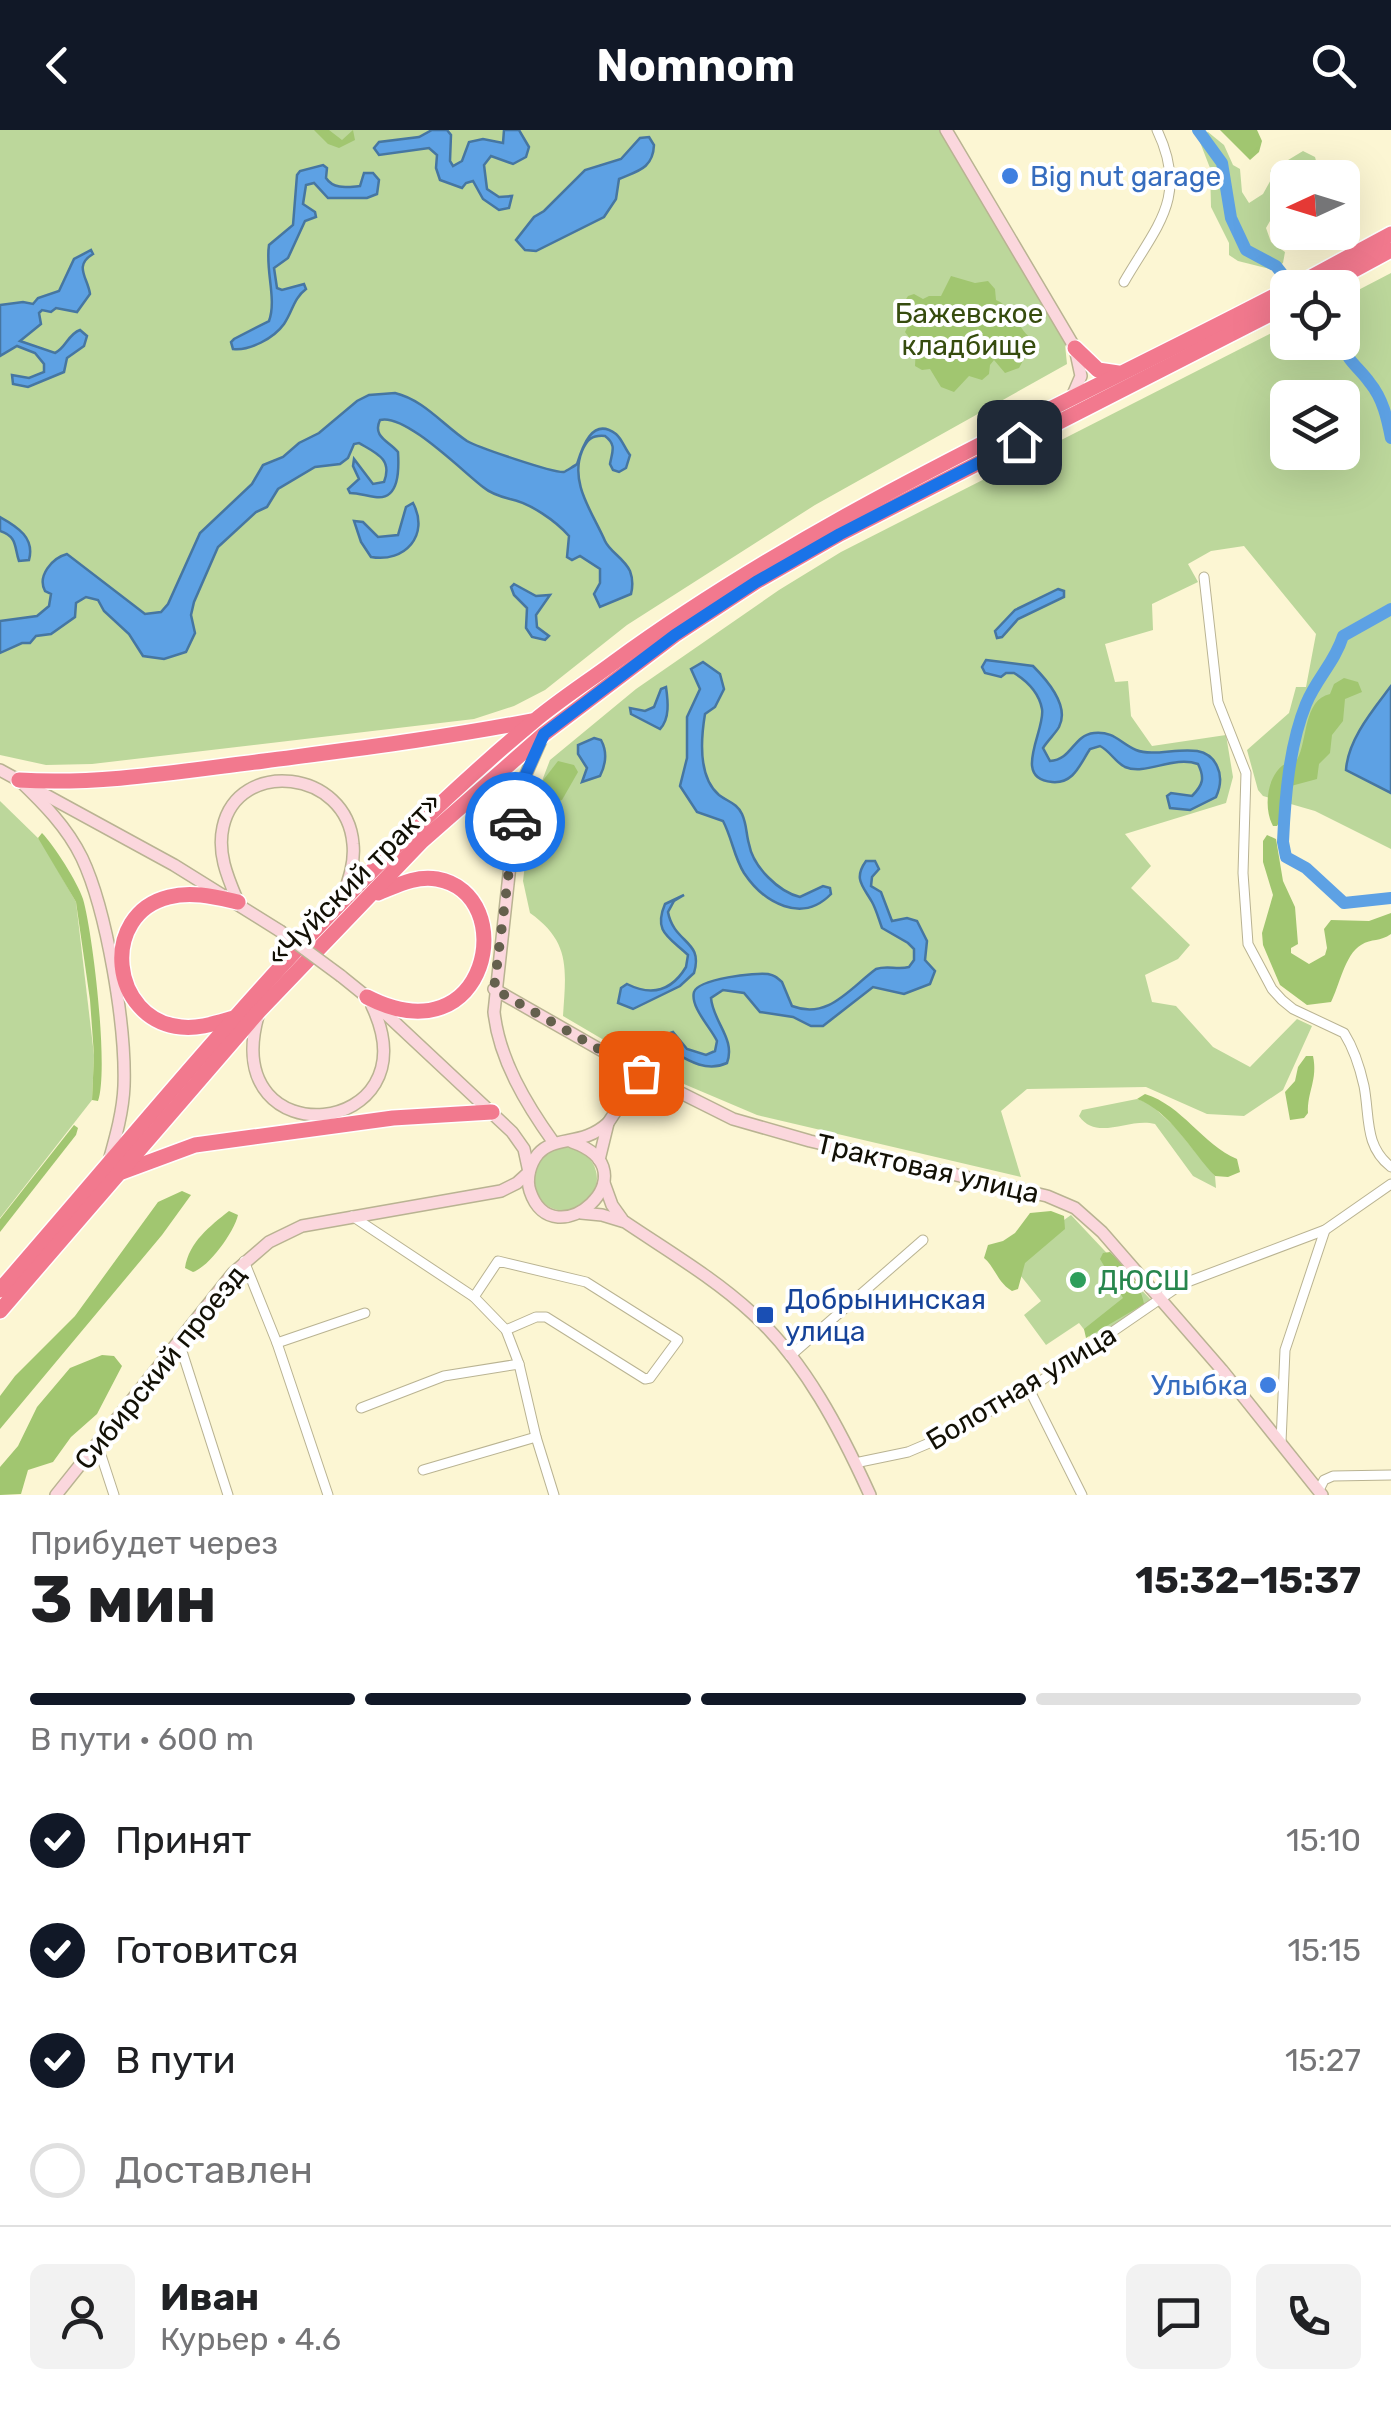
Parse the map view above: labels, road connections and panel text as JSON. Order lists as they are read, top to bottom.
{
  "streets": {
    "highway": ["«Чуйский тракт»"],
    "street": ["Трактовая улица", "Сибирский проезд", "Болотная улица"]
  },
  "crossings": [
    ["Трактовая улица", "Болотная улица"]
  ],
  "parks": ["Бажевское кладбище"],
  "places": {
    "other": ["Big nut garage", "ДЮСШ", "Улыбка"],
    "transit": ["Добрынинская улица"]
  },
  "north": "left",
  "page": {
    "header": "Nomnom",
    "heading": ["3 мин", "Прибудет через", "15:32–15:37"],
    "panel": ["Иван", "Курьер · 4.6"],
    "bar": "В пути · 600 m",
    "list": [
      ["Принят", "15:10"],
      ["Готовится", "15:15"],
      ["В пути", "15:27"],
      "Доставлен"
    ]
  }
}
